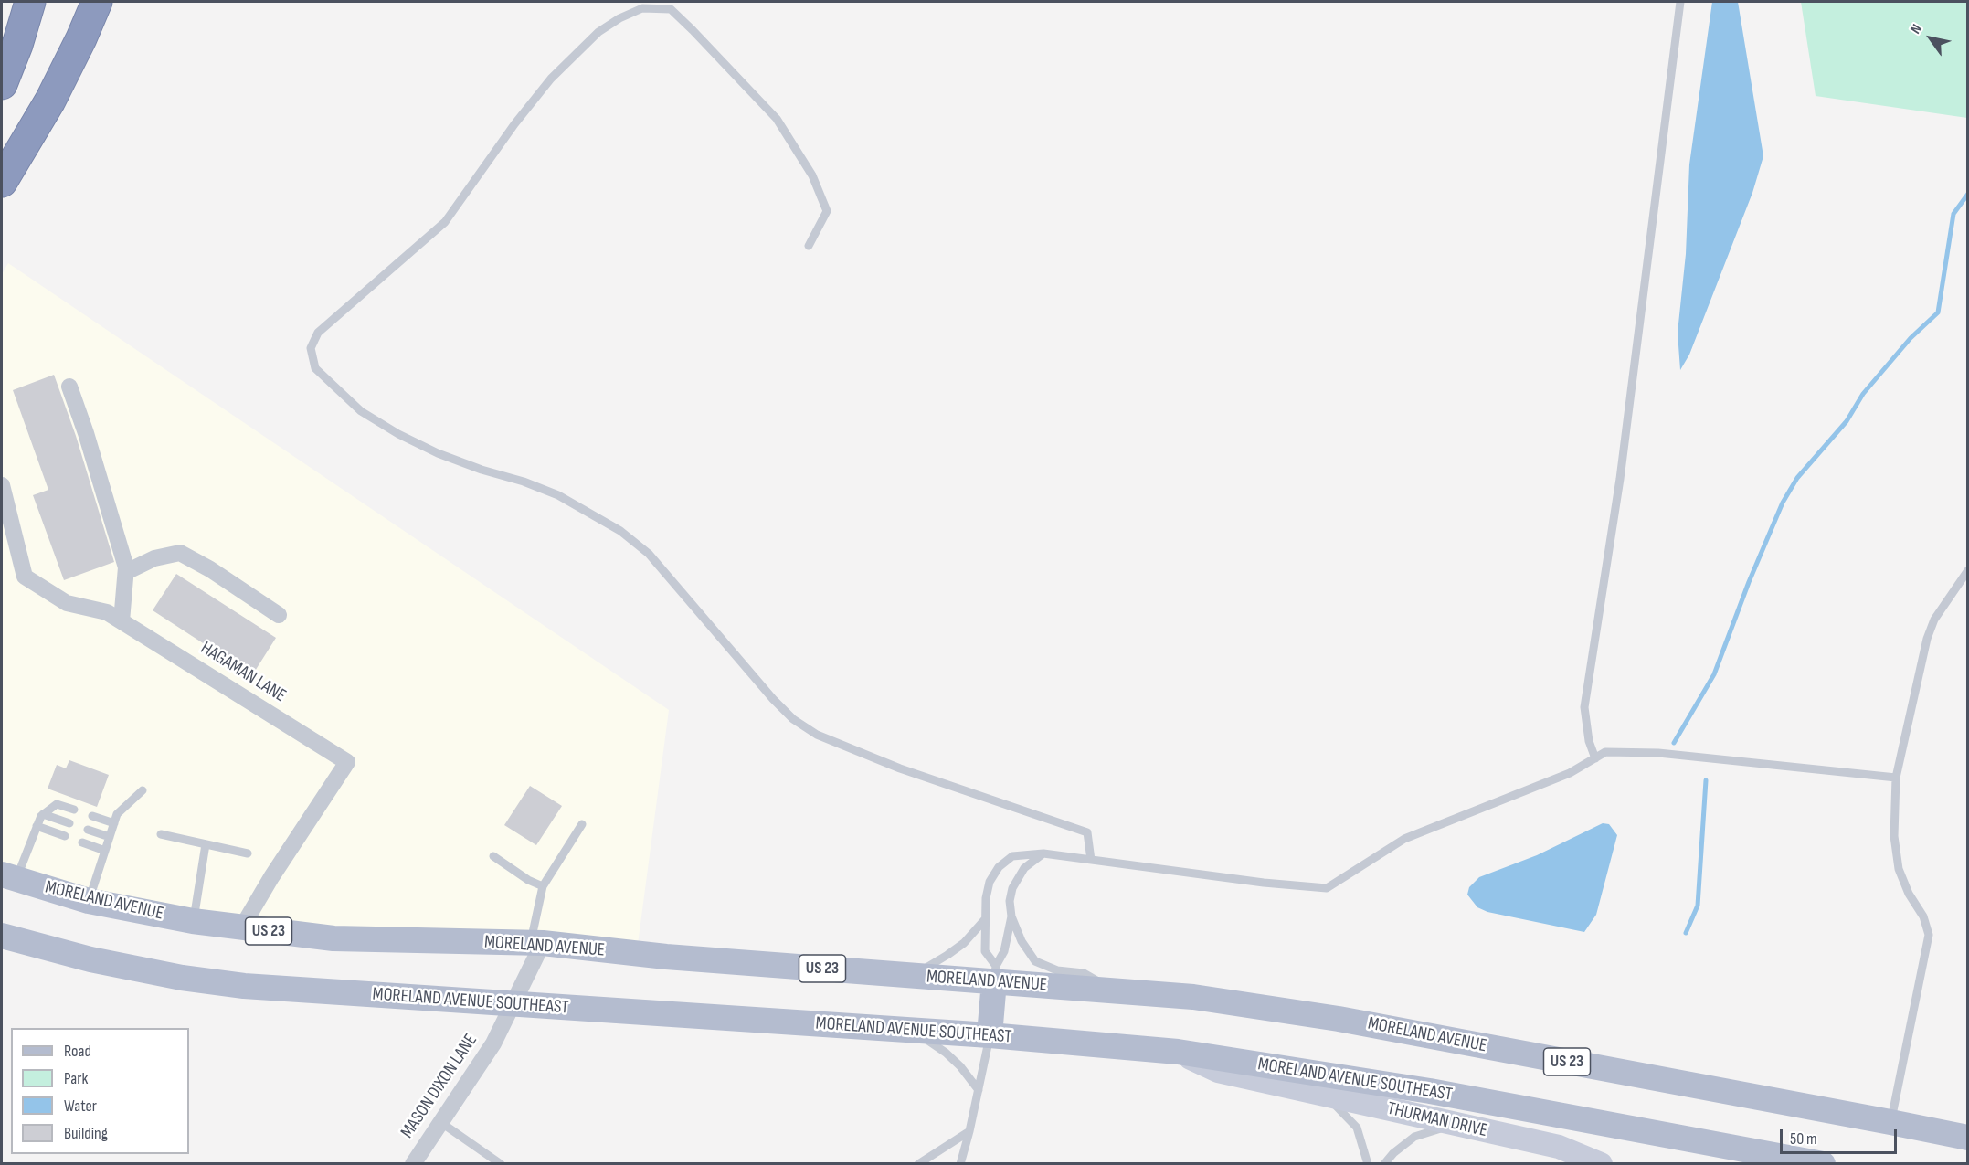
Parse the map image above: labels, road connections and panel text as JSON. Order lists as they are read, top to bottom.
{
  "streets": {
    "main road": [
      "MORELAND AVENUE",
      "US 23",
      "MORELAND AVENUE SOUTHEAST",
      "THURMAN DRIVE"
    ],
    "street": ["HAGAMAN LANE", "MASON DIXON LANE"]
  },
  "crossings": [
    ["HAGAMAN LANE", "MORELAND AVENUE"],
    ["MORELAND AVENUE", "MASON DIXON LANE"],
    ["MORELAND AVENUE SOUTHEAST", "MASON DIXON LANE"],
    ["MORELAND AVENUE SOUTHEAST", "THURMAN DRIVE"]
  ],
  "legend": [
    "Road",
    "Park",
    "Water",
    "Building"
  ],
  "scale_bar": "50 m",
  "north": "top left"
}
